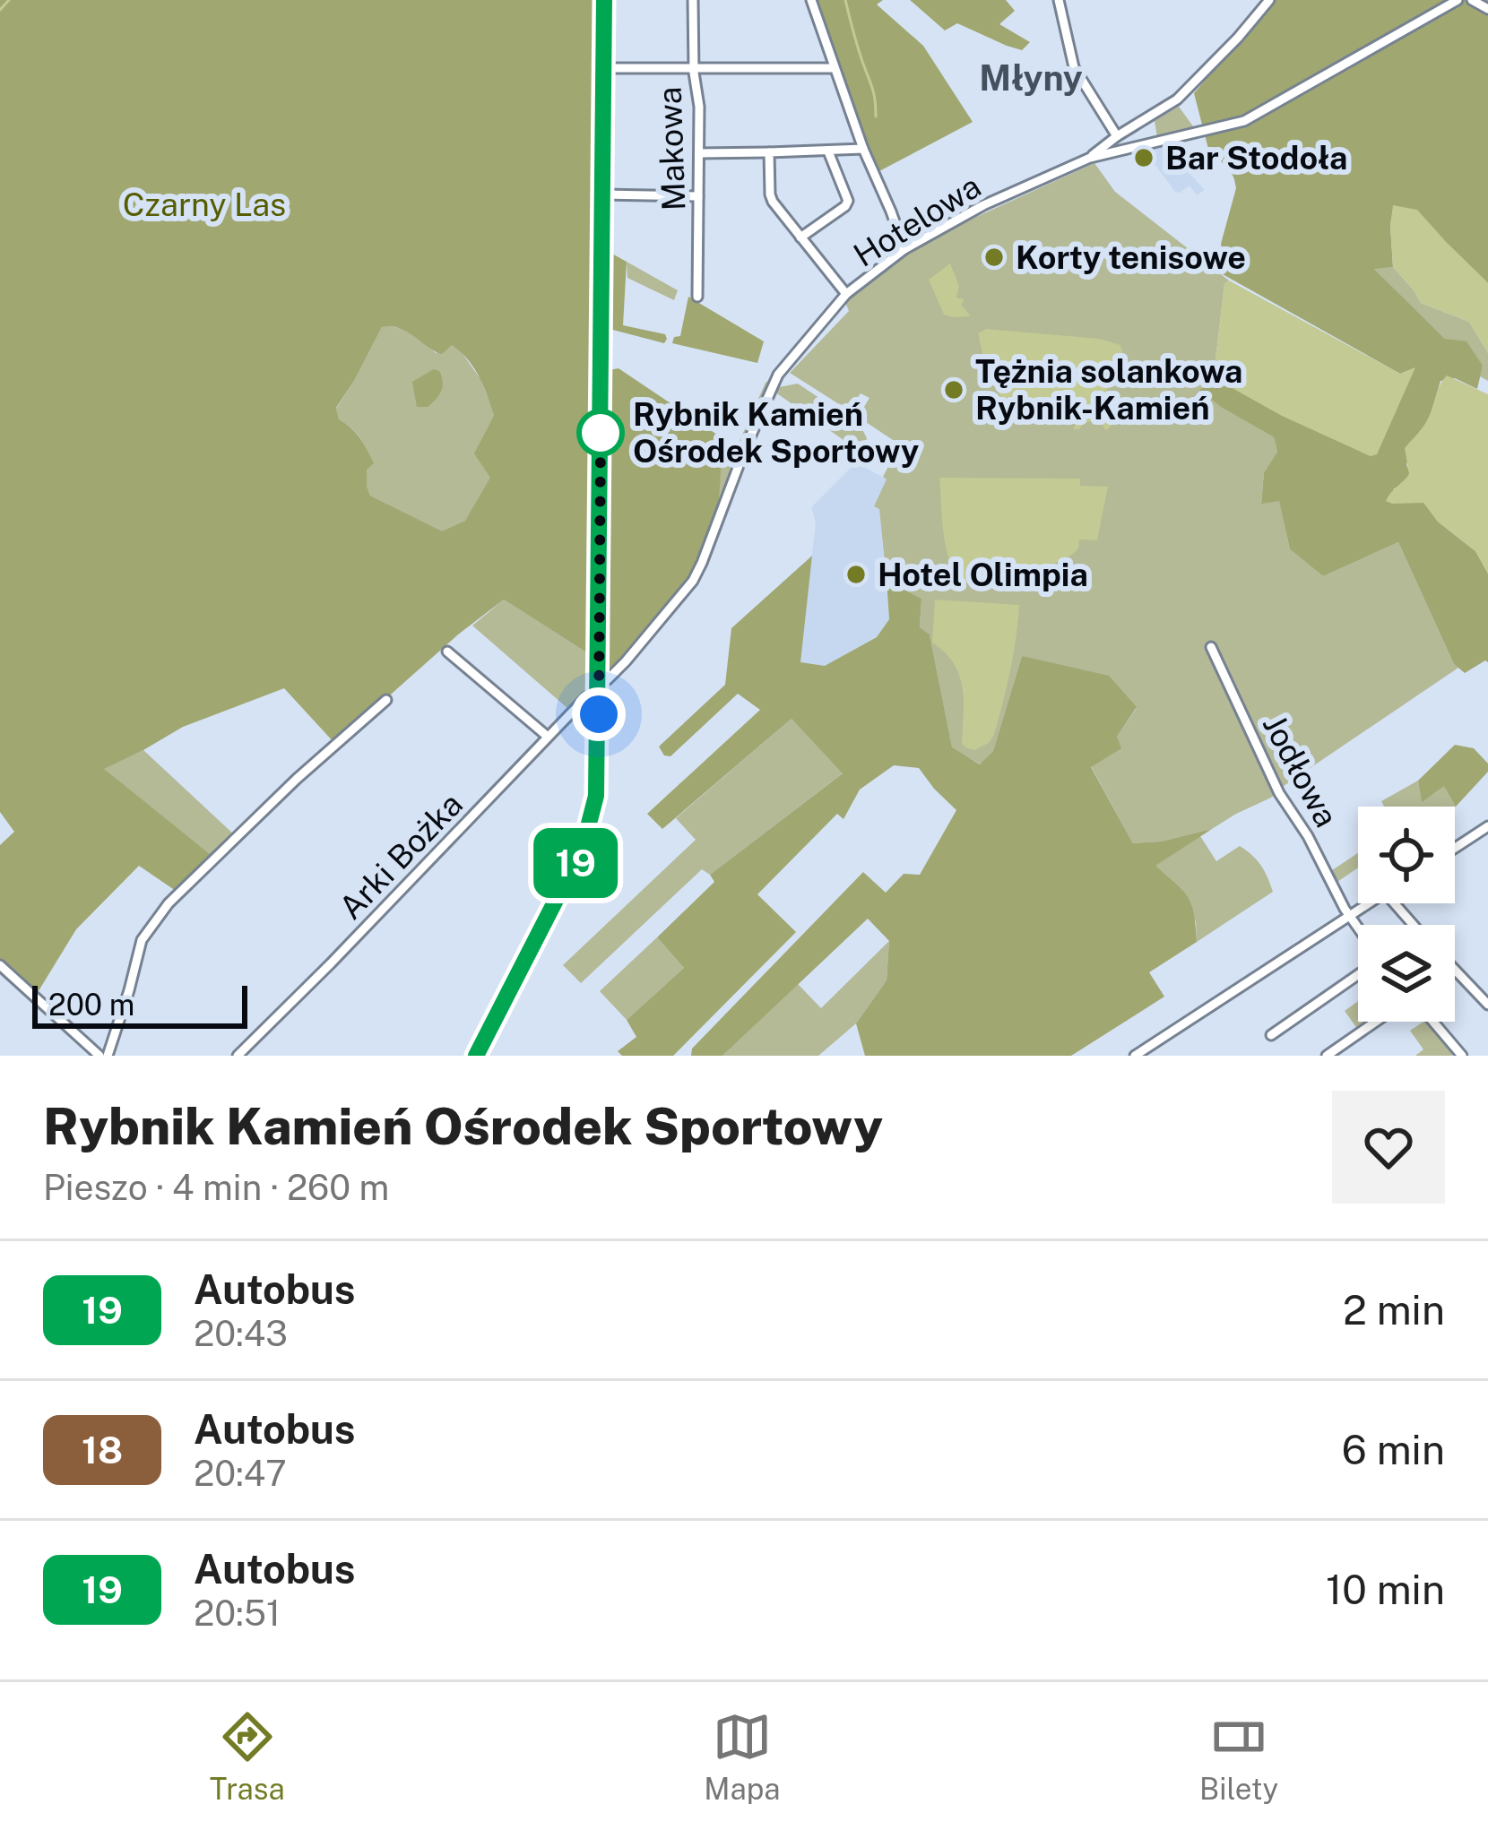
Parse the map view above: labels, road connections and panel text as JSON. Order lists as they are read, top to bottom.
{
  "streets": {
    "street": [
      "Makowa",
      "Hotelowa",
      "Jodłowa",
      "Arki Bożka"
    ]
  },
  "crossings": [
    ["Hotelowa", "Arki Bożka"]
  ],
  "districts": ["Młyny"],
  "parks": ["Czarny Las"],
  "places": [
    "Bar Stodoła",
    "Korty tenisowe",
    "Tężnia solankowa Rybnik-Kamień",
    "Rybnik Kamień Ośrodek Sportowy",
    "Hotel Olimpia"
  ],
  "lines": ["bus line 19"],
  "scale_bar": "200 m",
  "page": {
    "on_map": "19",
    "scale": "200 m",
    "heading": ["Rybnik Kamień Ośrodek Sportowy", "Pieszo · 4 min · 260 m"],
    "list": [
      {
        "mark": "19",
        "name": "Autobus",
        "note": "20:43",
        "value": "2 min"
      },
      {
        "mark": "18",
        "name": "Autobus",
        "note": "20:47",
        "value": "6 min"
      },
      {
        "mark": "19",
        "name": "Autobus",
        "note": "20:51",
        "value": "10 min"
      }
    ],
    "tabs": ["Trasa", "Mapa", "Bilety"]
  }
}
